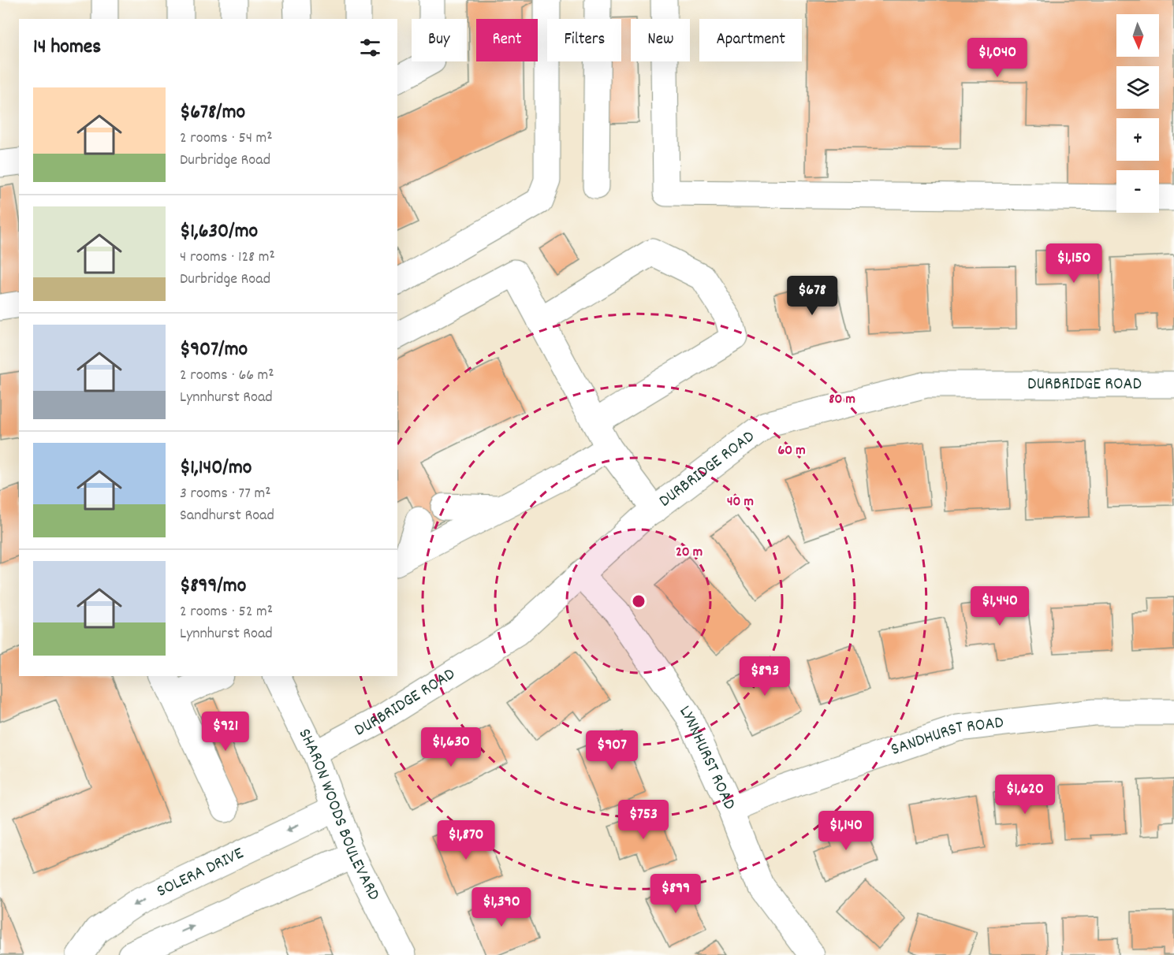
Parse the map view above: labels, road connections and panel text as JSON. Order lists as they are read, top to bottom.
{
  "streets": {
    "street": [
      "DURBRIDGE ROAD",
      "SANDHURST ROAD",
      "LYNNHURST ROAD",
      "SHARON WOODS BOULEVARD",
      "SOLERA DRIVE"
    ]
  },
  "crossings": [
    ["DURBRIDGE ROAD", "LYNNHURST ROAD"],
    ["DURBRIDGE ROAD", "SHARON WOODS BOULEVARD"],
    ["SANDHURST ROAD", "LYNNHURST ROAD"],
    ["SHARON WOODS BOULEVARD", "SOLERA DRIVE"]
  ],
  "north": "bottom",
  "page": {
    "map_buttons": ["+", "−"],
    "chip": [
      "Buy",
      "Rent",
      "Filters",
      "New",
      "Apartment"
    ],
    "heading": "14 homes",
    "price": [
      "$1,040",
      "$1,150",
      "$678",
      "$1,440",
      "$893",
      "$921",
      "$1,630",
      "$907",
      "$1,620",
      "$753",
      "$1,140",
      "$1,870",
      "$899",
      "$1,390"
    ],
    "list": [
      {
        "name": "$678/mo",
        "note": "2 rooms · 54 m² · Durbridge Road"
      },
      {
        "name": "$1,630/mo",
        "note": "4 rooms · 128 m² · Durbridge Road"
      },
      {
        "name": "$907/mo",
        "note": "2 rooms · 66 m² · Lynnhurst Road"
      },
      {
        "name": "$1,140/mo",
        "note": "3 rooms · 77 m² · Sandhurst Road"
      },
      {
        "name": "$899/mo",
        "note": "2 rooms · 52 m² · Lynnhurst Road"
      }
    ]
  },
  "rings": [
    "80 m",
    "60 m",
    "40 m",
    "20 m"
  ]
}
